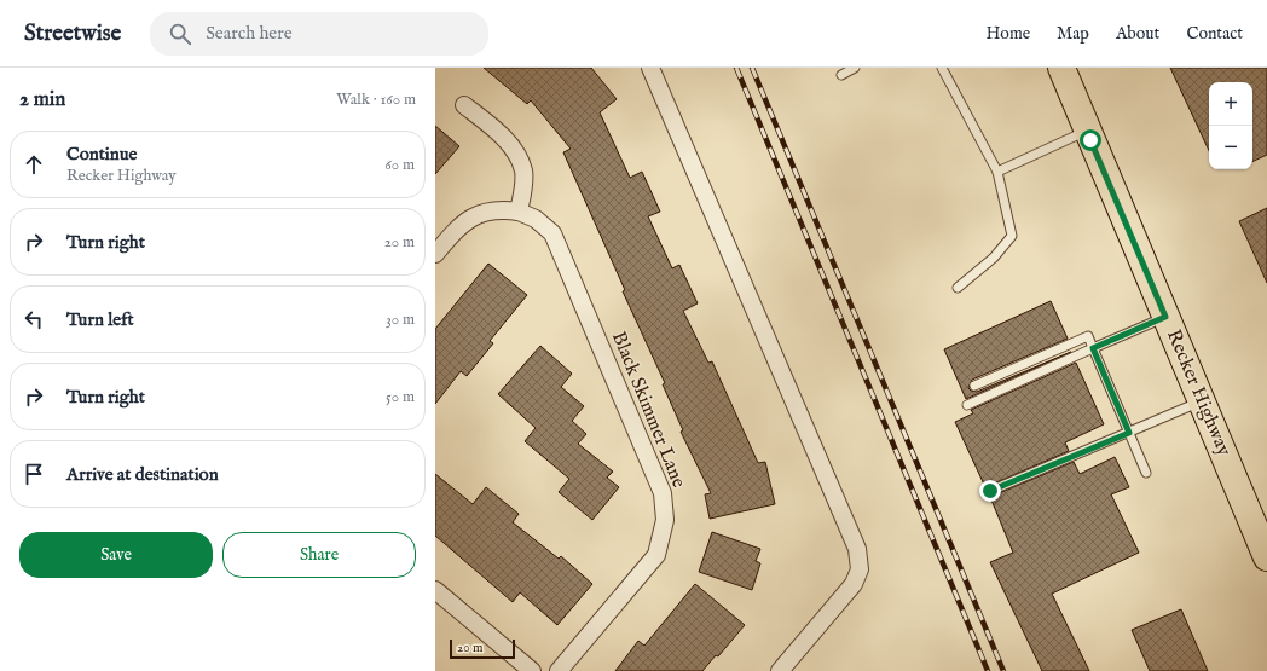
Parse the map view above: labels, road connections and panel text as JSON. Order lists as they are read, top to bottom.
{
  "streets": {
    "main road": ["Recker Highway"],
    "street": ["Black Skimmer Lane"]
  },
  "scale_bar": "20 m",
  "page": {
    "header": "Streetwise",
    "search": "Search here",
    "nav": [
      "Home",
      "Map",
      "About",
      "Contact"
    ],
    "heading": ["2 min", "Walk · 160 m"],
    "map_buttons": ["+", "−"],
    "list": [
      ["Continue", "Recker Highway", "60 m"],
      ["Turn right", "20 m"],
      ["Turn left", "30 m"],
      ["Turn right", "50 m"],
      "Arrive at destination"
    ],
    "buttons": ["Save", "Share"],
    "scale": "20 m"
  }
}
